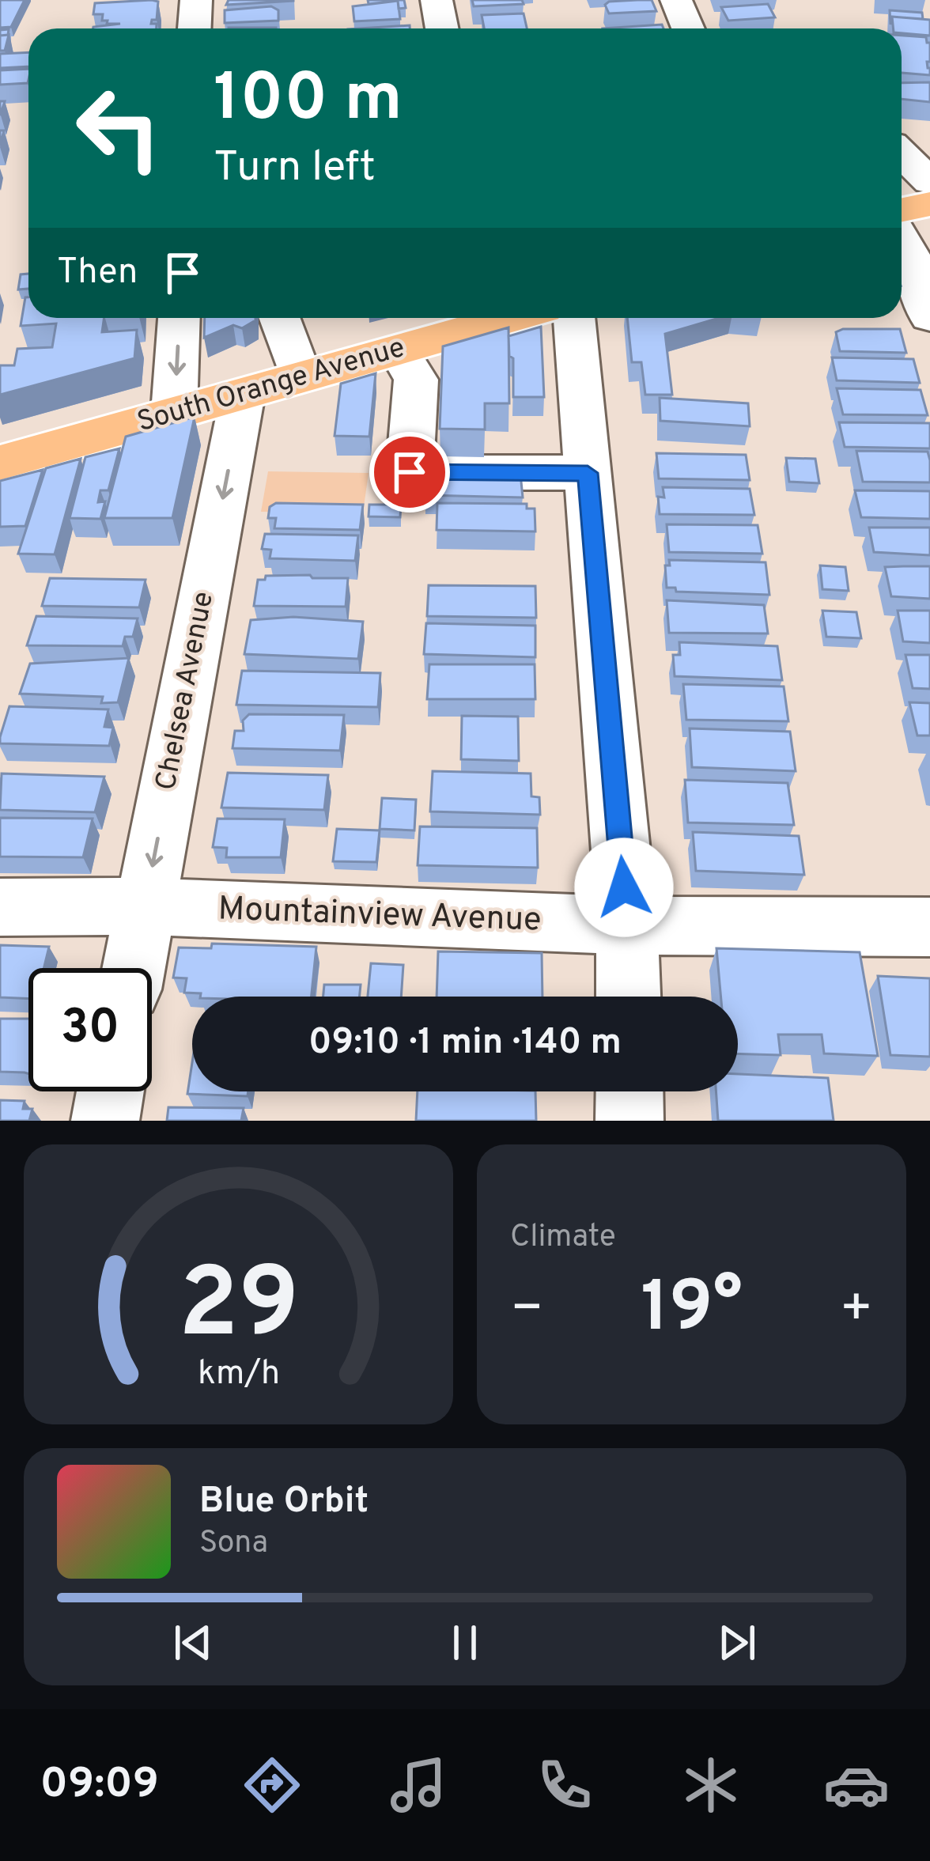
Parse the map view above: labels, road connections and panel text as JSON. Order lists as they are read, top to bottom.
{
  "streets": {
    "main road": ["South Orange Avenue"],
    "street": ["Chelsea Avenue", "Mountainview Avenue"]
  },
  "crossings": [
    ["South Orange Avenue", "Chelsea Avenue"],
    ["Chelsea Avenue", "Mountainview Avenue"]
  ],
  "page": {
    "turn": ["100 m", "Turn left"],
    "then": "Then",
    "limit": "30",
    "trip": "09:10 · 1 min · 140 m",
    "tile": "Climate",
    "heat": ["−", "19°", "+"],
    "song": ["Blue Orbit", "Sona"],
    "tabs": "09:09",
    "gauge": ["29", "km/h"]
  }
}
